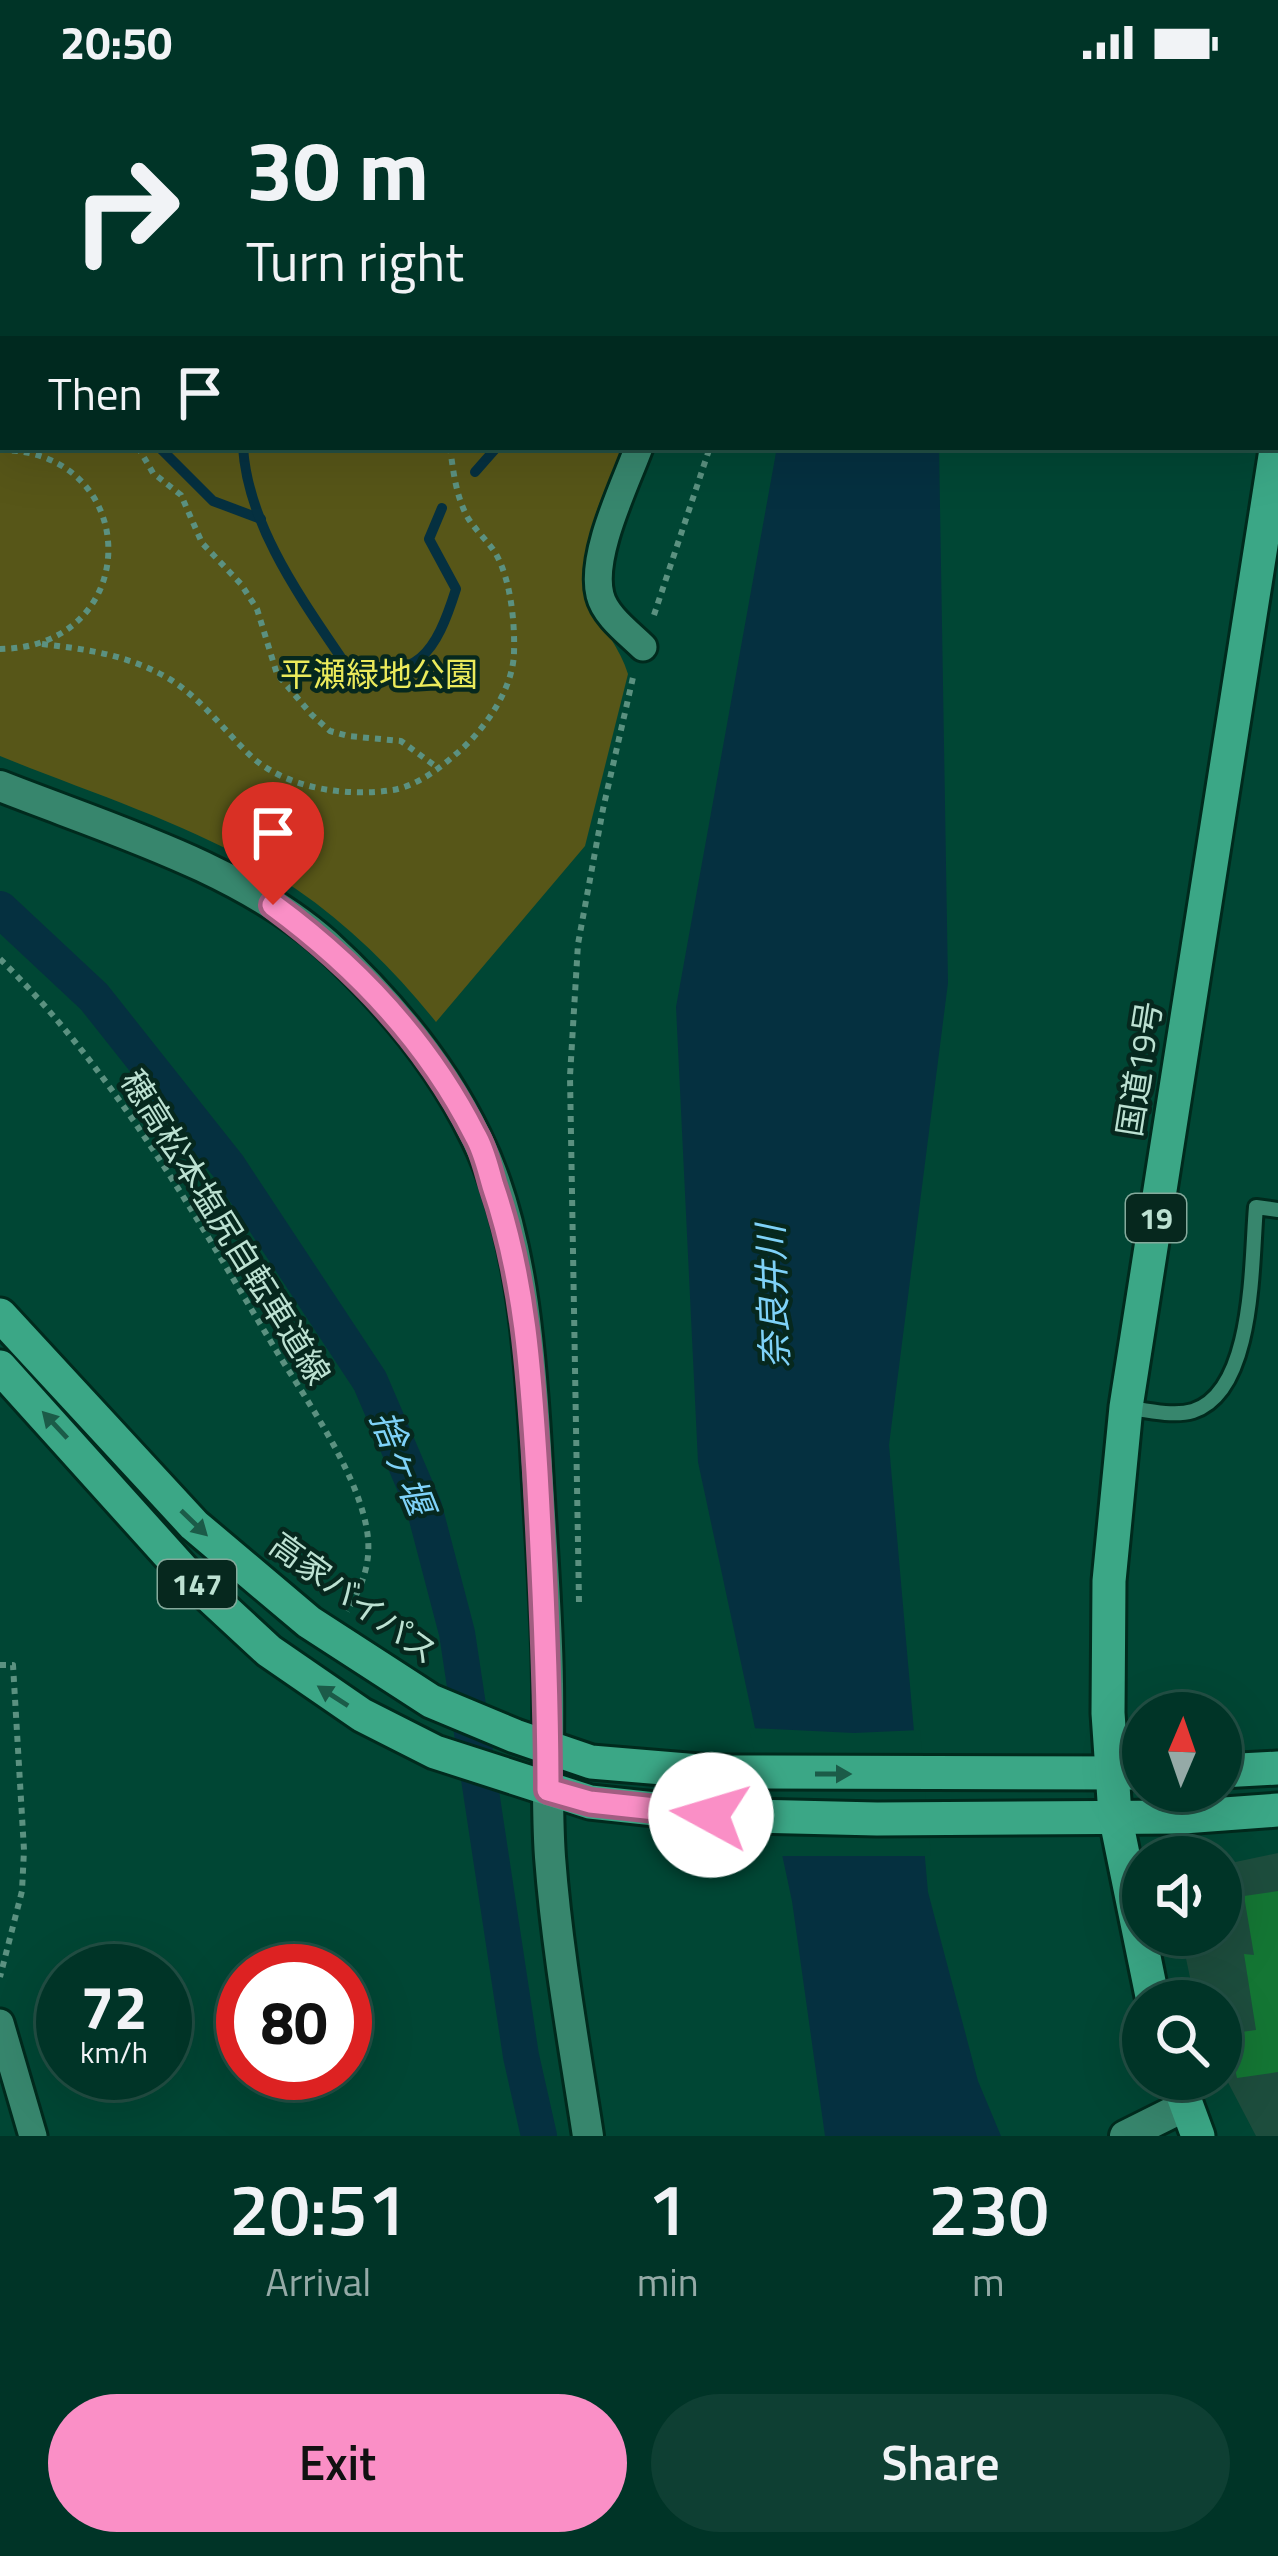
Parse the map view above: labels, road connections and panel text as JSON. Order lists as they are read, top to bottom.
{
  "streets": {
    "highway": [
      "国道19号",
      "19",
      "147",
      "高家バイパス"
    ],
    "path": ["穂高松本塩尻自転車道線"]
  },
  "crossings": [
    ["国道19号", "147"]
  ],
  "water": ["奈良井川", "捨ヶ堰"],
  "parks": ["平瀬緑地公園"],
  "north": "top",
  "page": {
    "status": "20:50",
    "turn": ["30 m", "Turn right"],
    "then": "Then",
    "speed": "72 km/h",
    "limit": "80",
    "eta": [
      "20:51",
      "Arrival",
      "1",
      "min",
      "230",
      "m"
    ],
    "buttons": ["Exit", "Share"]
  }
}
